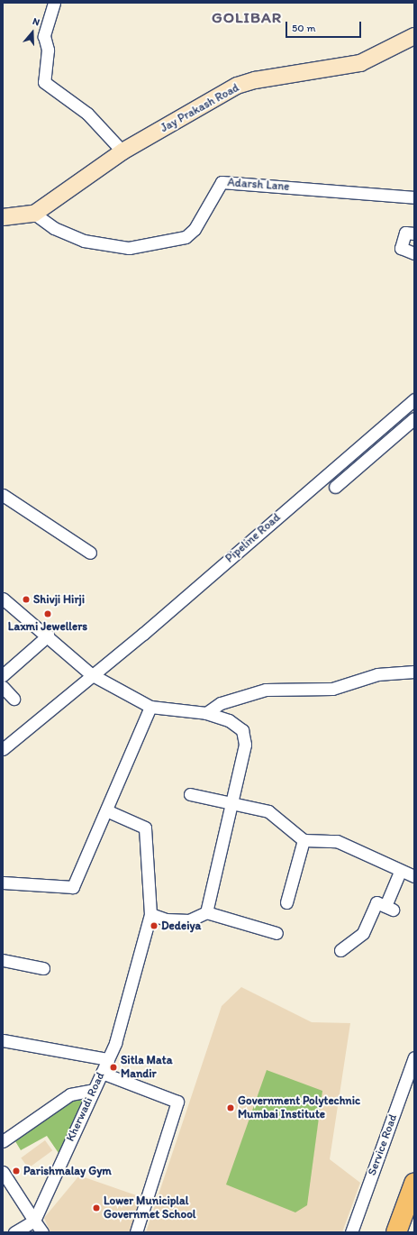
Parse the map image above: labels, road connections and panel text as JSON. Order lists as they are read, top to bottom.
{
  "streets": {
    "street": [
      "Jay Prakash Road",
      "Adarsh Lane",
      "Pipeline Road",
      "Kherwadi Road",
      "Service Road"
    ]
  },
  "crossings": [
    ["Jay Prakash Road", "Adarsh Lane"]
  ],
  "districts": ["GOLIBAR"],
  "places": [
    "Shivji Hirji",
    "Laxmi Jewellers",
    "Dedeiya",
    "Sitla Mata Mandir",
    "Government Polytechnic Mumbai Institute",
    "Parishmalay Gym",
    "Lower Municiplal Governmet School"
  ],
  "scale_bar": "50 m",
  "north": "top"
}
